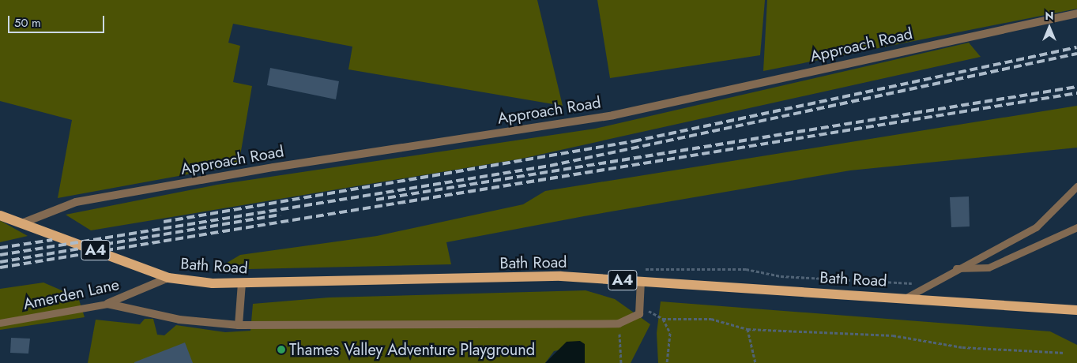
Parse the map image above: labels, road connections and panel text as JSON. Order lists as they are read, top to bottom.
{
  "streets": {
    "main road": ["A4", "Bath Road"],
    "street": ["Approach Road", "Amerden Lane"]
  },
  "crossings": [
    ["Approach Road", "Bath Road"],
    ["Bath Road", "Amerden Lane"]
  ],
  "places": ["Thames Valley Adventure Playground"],
  "scale_bar": "50 m",
  "north": "top"
}
